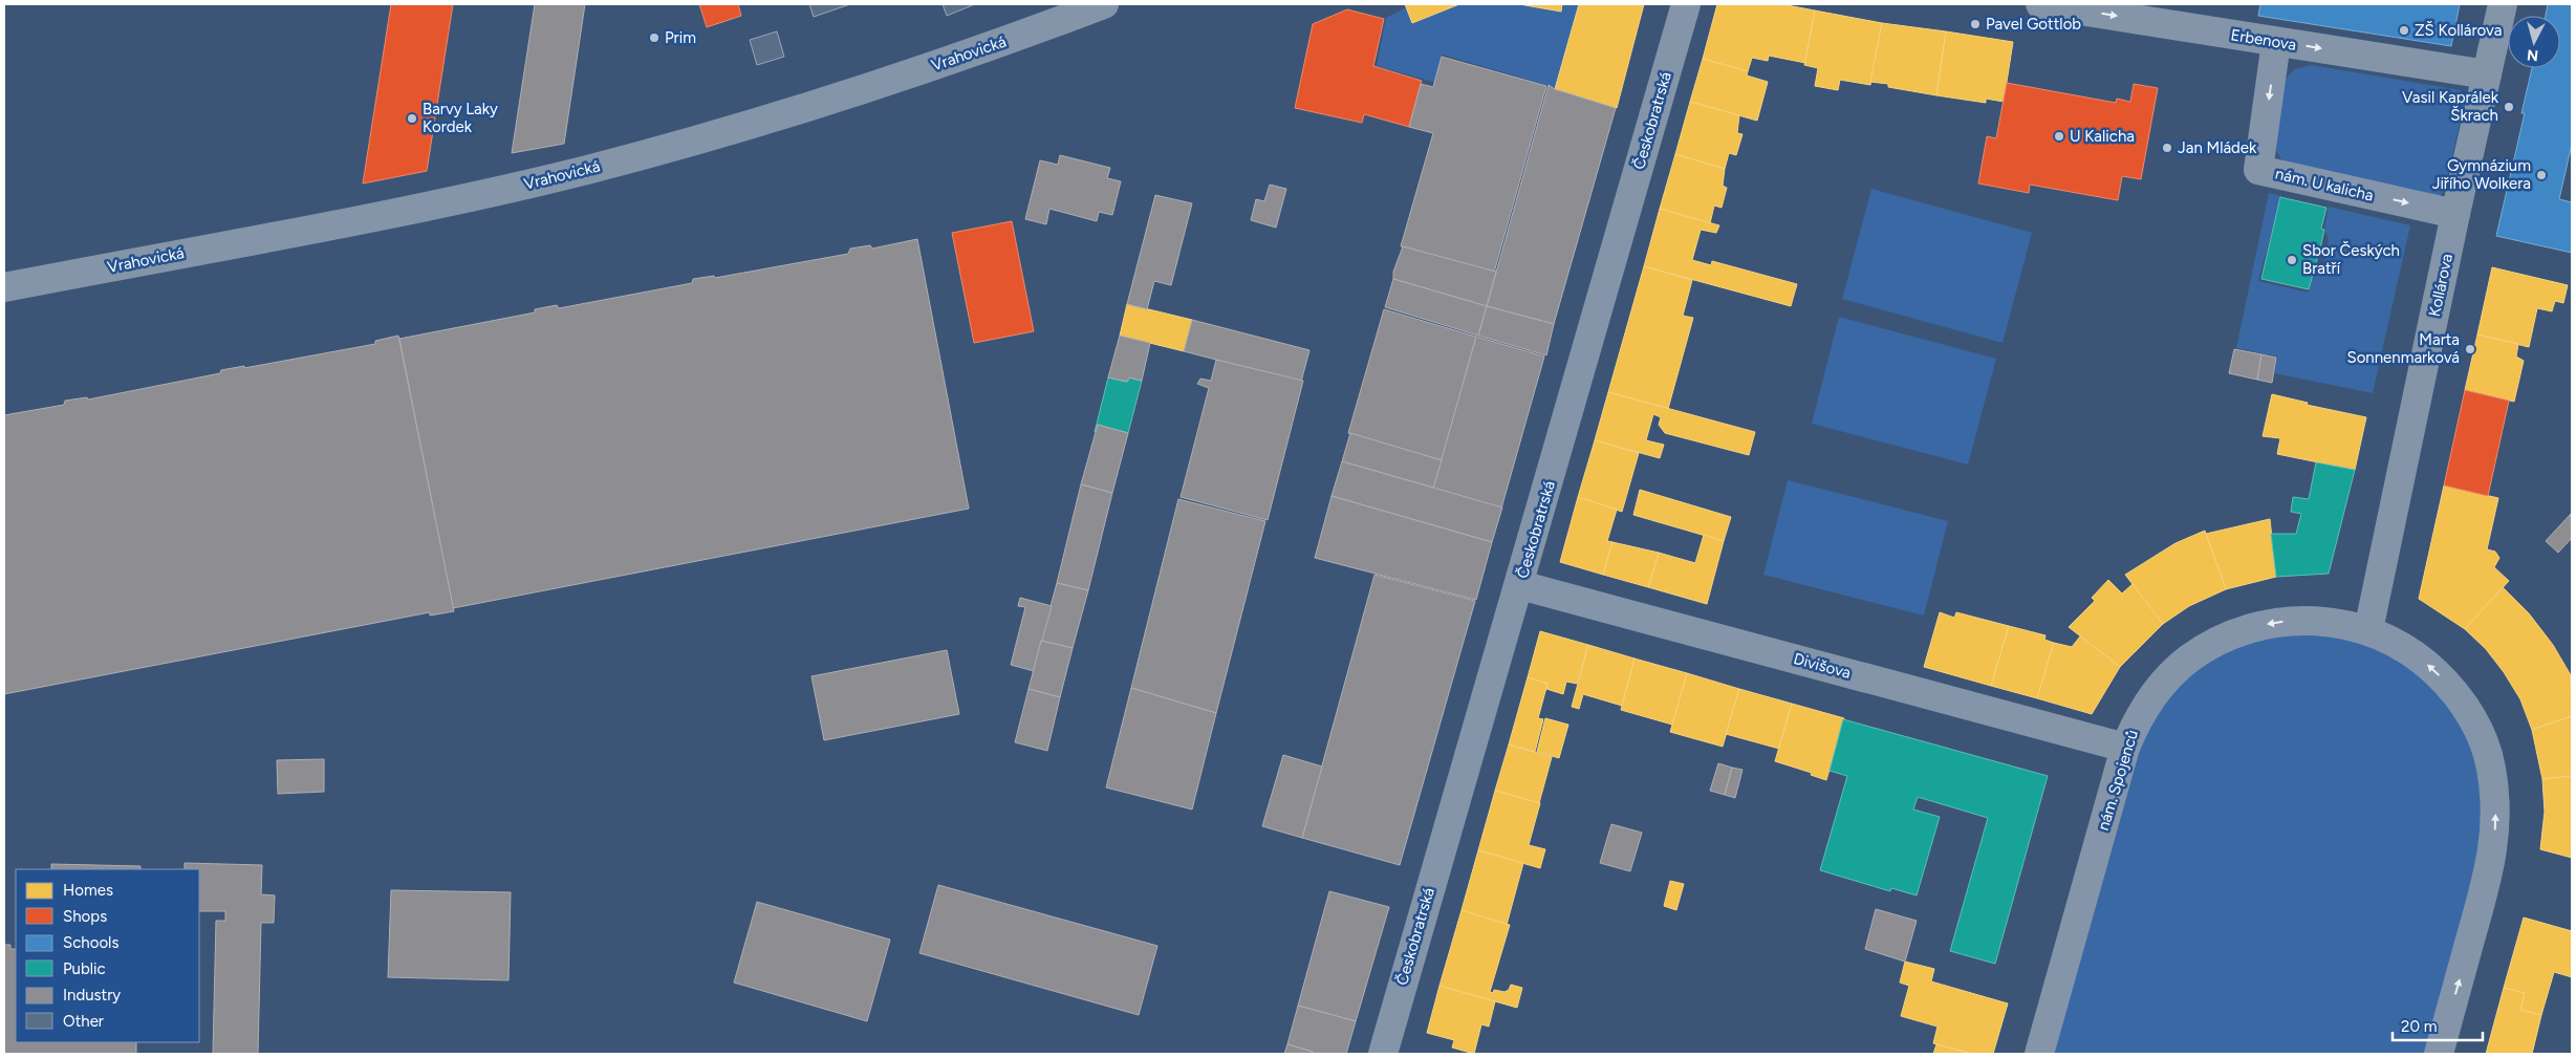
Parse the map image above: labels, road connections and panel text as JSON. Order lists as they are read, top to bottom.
{
  "streets": {
    "street": [
      "Erbenova",
      "Vrahovická",
      "Českobratrská",
      "nám. U kalicha",
      "Kollárova",
      "Divišova",
      "nám. Spojenců"
    ]
  },
  "crossings": [
    ["Erbenova", "nám. U kalicha"],
    ["Erbenova", "Kollárova"],
    ["Českobratrská", "Divišova"],
    ["nám. U kalicha", "Kollárova"],
    ["Kollárova", "nám. Spojenců"],
    ["Divišova", "nám. Spojenců"]
  ],
  "one_way": ["Erbenova"],
  "places": [
    "Pavel Gottlob",
    "ZŠ Kollárova",
    "Prim",
    "Vasil Kaprálek Škrach",
    "Barvy Laky Kordek",
    "U Kalicha",
    "Jan Mládek",
    "Gymnázium Jiřího Wolkera",
    "Sbor Českých Bratří",
    "Marta Sonnenmarková"
  ],
  "legend": [
    "Homes",
    "Shops",
    "Schools",
    "Public",
    "Industry",
    "Other"
  ],
  "scale_bar": "20 m",
  "north": "bottom"
}
